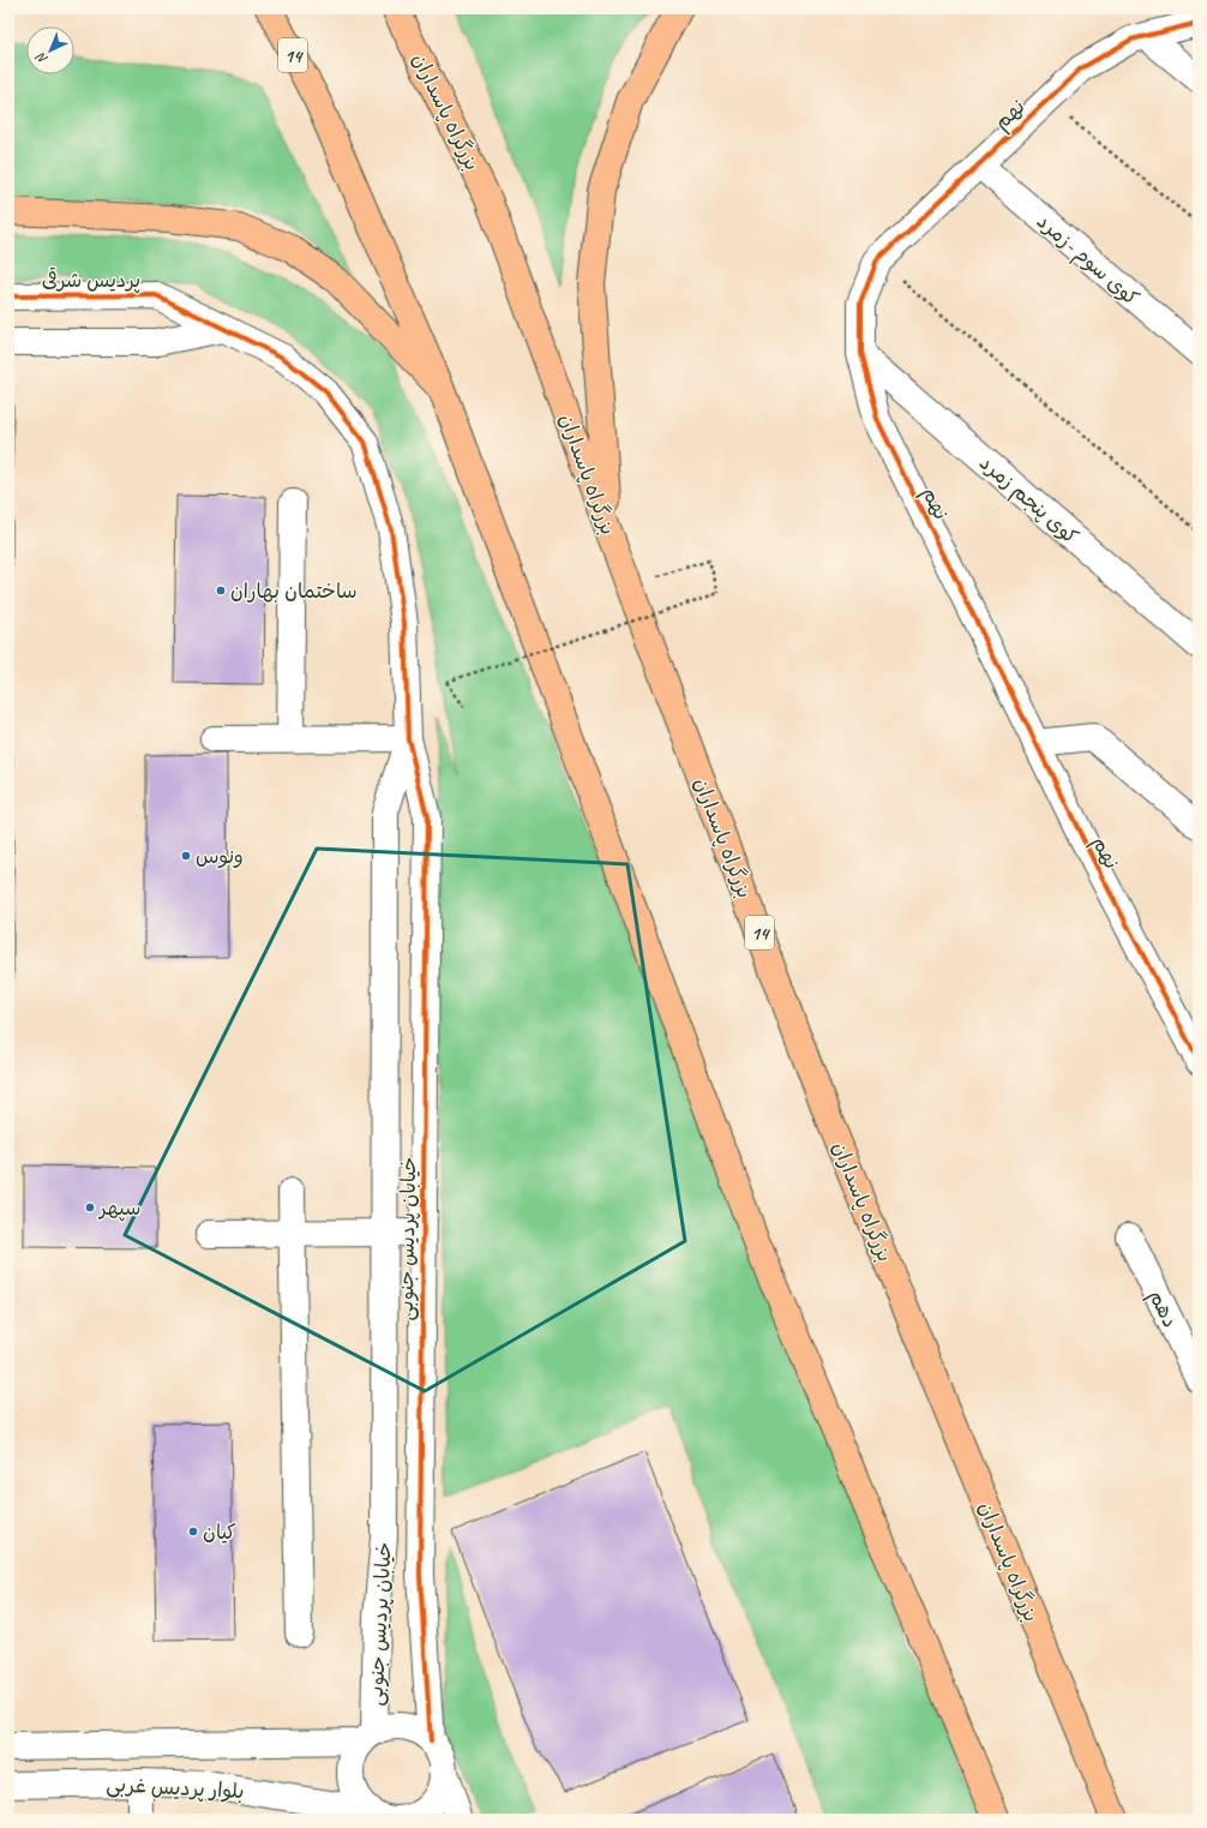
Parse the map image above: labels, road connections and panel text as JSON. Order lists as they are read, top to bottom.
{
  "streets": {
    "main road": ["14", "بزرگراه پاسداران"],
    "street": [
      "نهم",
      "کوی سوم -زمرد",
      "پردیس شرقی",
      "کوی پنجم زمرد",
      "خیابان پردیس جنوبی",
      "دهم",
      "بلوار پردیس غربی"
    ]
  },
  "crossings": [
    ["نهم", "کوی سوم -زمرد"],
    ["نهم", "کوی پنجم زمرد"],
    ["پردیس شرقی", "خیابان پردیس جنوبی"],
    ["خیابان پردیس جنوبی", "بلوار پردیس غربی"]
  ],
  "places": [
    "ساختمان بهاران",
    "ونوس",
    "سپهر",
    "کیان"
  ],
  "north": "bottom left"
}
